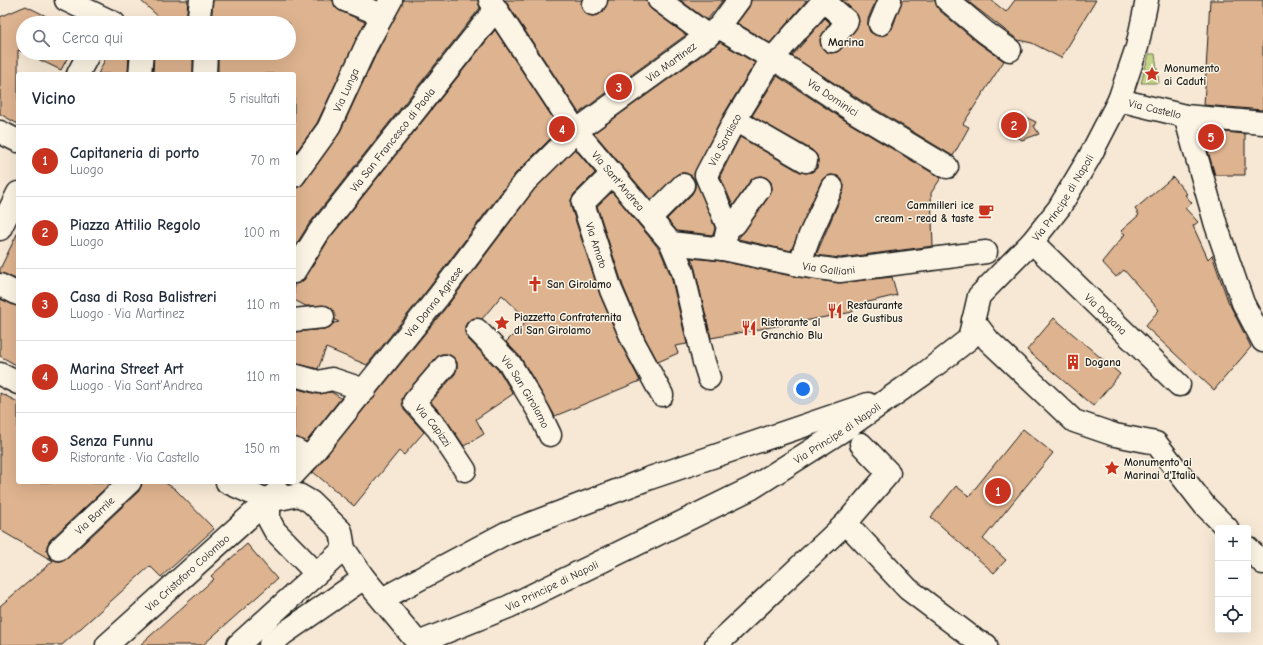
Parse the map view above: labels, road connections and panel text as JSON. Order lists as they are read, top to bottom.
{
  "streets": {
    "street": [
      "Via Martinez",
      "Via Lunga",
      "Via Dominici",
      "Via Castello",
      "Via San Francesco di Paola",
      "Via Sardisco",
      "Via Sant'Andrea",
      "Via Principe di Napoli",
      "Via Amato",
      "Via Galliani",
      "Via Donna Agnese",
      "Via Dogana",
      "Via San Girolamo",
      "Via Capizzi",
      "Via Barrile",
      "Via Cristoforo Colombo"
    ]
  },
  "crossings": [
    ["Via Martinez", "Via Dominici"],
    ["Via Martinez", "Via Sant'Andrea"],
    ["Via Martinez", "Via Donna Agnese"],
    ["Via Dominici", "Via Sardisco"],
    ["Via Castello", "Via Principe di Napoli"],
    ["Via San Francesco di Paola", "Via Sant'Andrea"],
    ["Via Sant'Andrea", "Via Amato"],
    ["Via Sant'Andrea", "Via Galliani"],
    ["Via Sant'Andrea", "Via Donna Agnese"],
    ["Via Principe di Napoli", "Via Dogana"]
  ],
  "districts": ["Marina"],
  "places": {
    "place": ["Monumento ai Caduti", "Piazzetta Confraternita di San Girolamo", "Monumento ai Marinai d'Italia"],
    "cafe": ["Cammilleri ice cream - read & taste"],
    "church": ["San Girolamo"],
    "restaurant": ["Restaurante de Gustibus", "Ristorante al Granchio Blu"],
    "building": ["Dogana"]
  },
  "page": {
    "search": "Cerca qui",
    "pins": [
      "3",
      "2",
      "4",
      "5",
      "1"
    ],
    "heading": ["Vicino", "5 risultati"],
    "list": [
      {
        "mark": "1",
        "name": "Capitaneria di porto",
        "note": "Luogo",
        "value": "70 m"
      },
      {
        "mark": "2",
        "name": "Piazza Attilio Regolo",
        "note": "Luogo",
        "value": "100 m"
      },
      {
        "mark": "3",
        "name": "Casa di Rosa Balistreri",
        "note": "Luogo · Via Martinez",
        "value": "110 m"
      },
      {
        "mark": "4",
        "name": "Marina Street Art",
        "note": "Luogo · Via Sant'Andrea",
        "value": "110 m"
      },
      {
        "mark": "5",
        "name": "Senza Funnu",
        "note": "Ristorante · Via Castello",
        "value": "150 m"
      }
    ],
    "map_buttons": ["+", "−"]
  }
}
